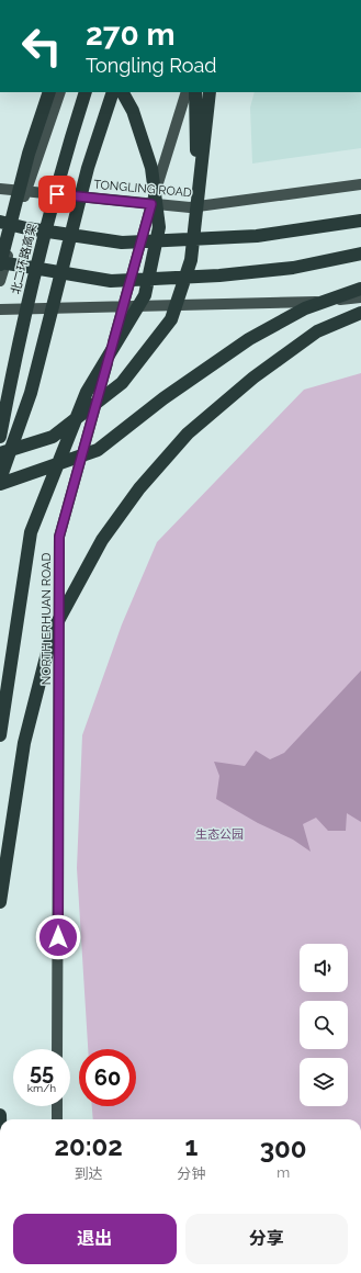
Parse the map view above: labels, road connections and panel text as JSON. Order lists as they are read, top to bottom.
{
  "streets": {
    "highway": ["北二环路高架"],
    "main road": ["TONGLING ROAD", "NORTH ERHUAN ROAD"]
  },
  "crossings": [
    ["TONGLING ROAD", "NORTH ERHUAN ROAD"]
  ],
  "parks": ["生态公园"],
  "page": {
    "turn": ["270 m", "Tongling Road"],
    "speed": "55 km/h",
    "limit": "60",
    "eta": [
      "20:02",
      "到达",
      "1",
      "分钟",
      "300",
      "m"
    ],
    "buttons": ["退出", "分享"]
  }
}
